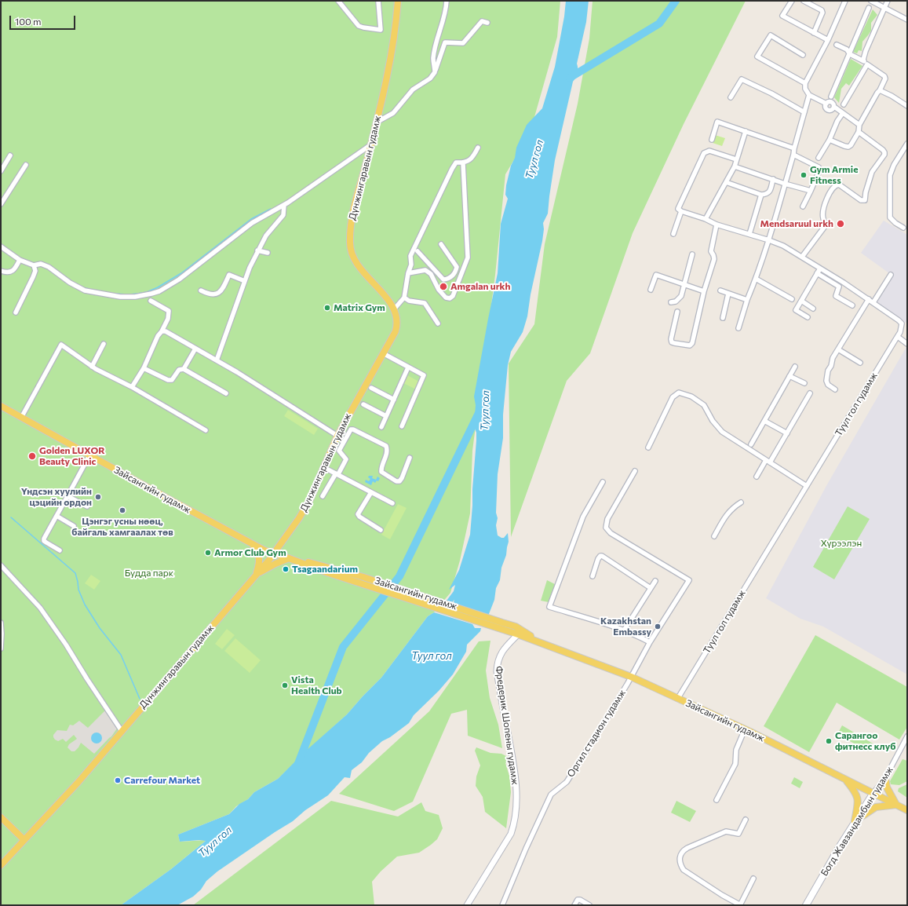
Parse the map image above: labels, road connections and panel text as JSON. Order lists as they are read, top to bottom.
{
  "streets": {
    "main road": ["Дүнжингаравын гудамж", "Зайсангийн гудамж", "Богд Жавзандамбын гудамж"],
    "street": ["Туул гол гудамж", "Фредерик Шопены гудамж", "Оргил стадион гудамж"]
  },
  "crossings": [
    ["Дүнжингаравын гудамж", "Зайсангийн гудамж"],
    ["Туул гол гудамж", "Зайсангийн гудамж"],
    ["Зайсангийн гудамж", "Фредерик Шопены гудамж"],
    ["Зайсангийн гудамж", "Оргил стадион гудамж"],
    ["Зайсангийн гудамж", "Богд Жавзандамбын гудамж"]
  ],
  "water": ["Туул гол"],
  "parks": ["Хүрээлэн", "Будда парк"],
  "places": [
    "Gym Armie Fitness",
    "Mendsaruul urkh",
    "Amgalan urkh",
    "Matrix Gym",
    "Golden LUXOR Beauty Clinic",
    "Үндсэн хуулийн цэцийн ордон",
    "Цэнгэг усны нөөц, байгаль хамгаалах төв",
    "Armor Club Gym",
    "Tsagaandarium",
    "Kazakhstan Embassy",
    "Vista Health Club",
    "Сарангоо фитнесс клуб",
    "Carrefour Market"
  ],
  "scale_bar": "100 m"
}
